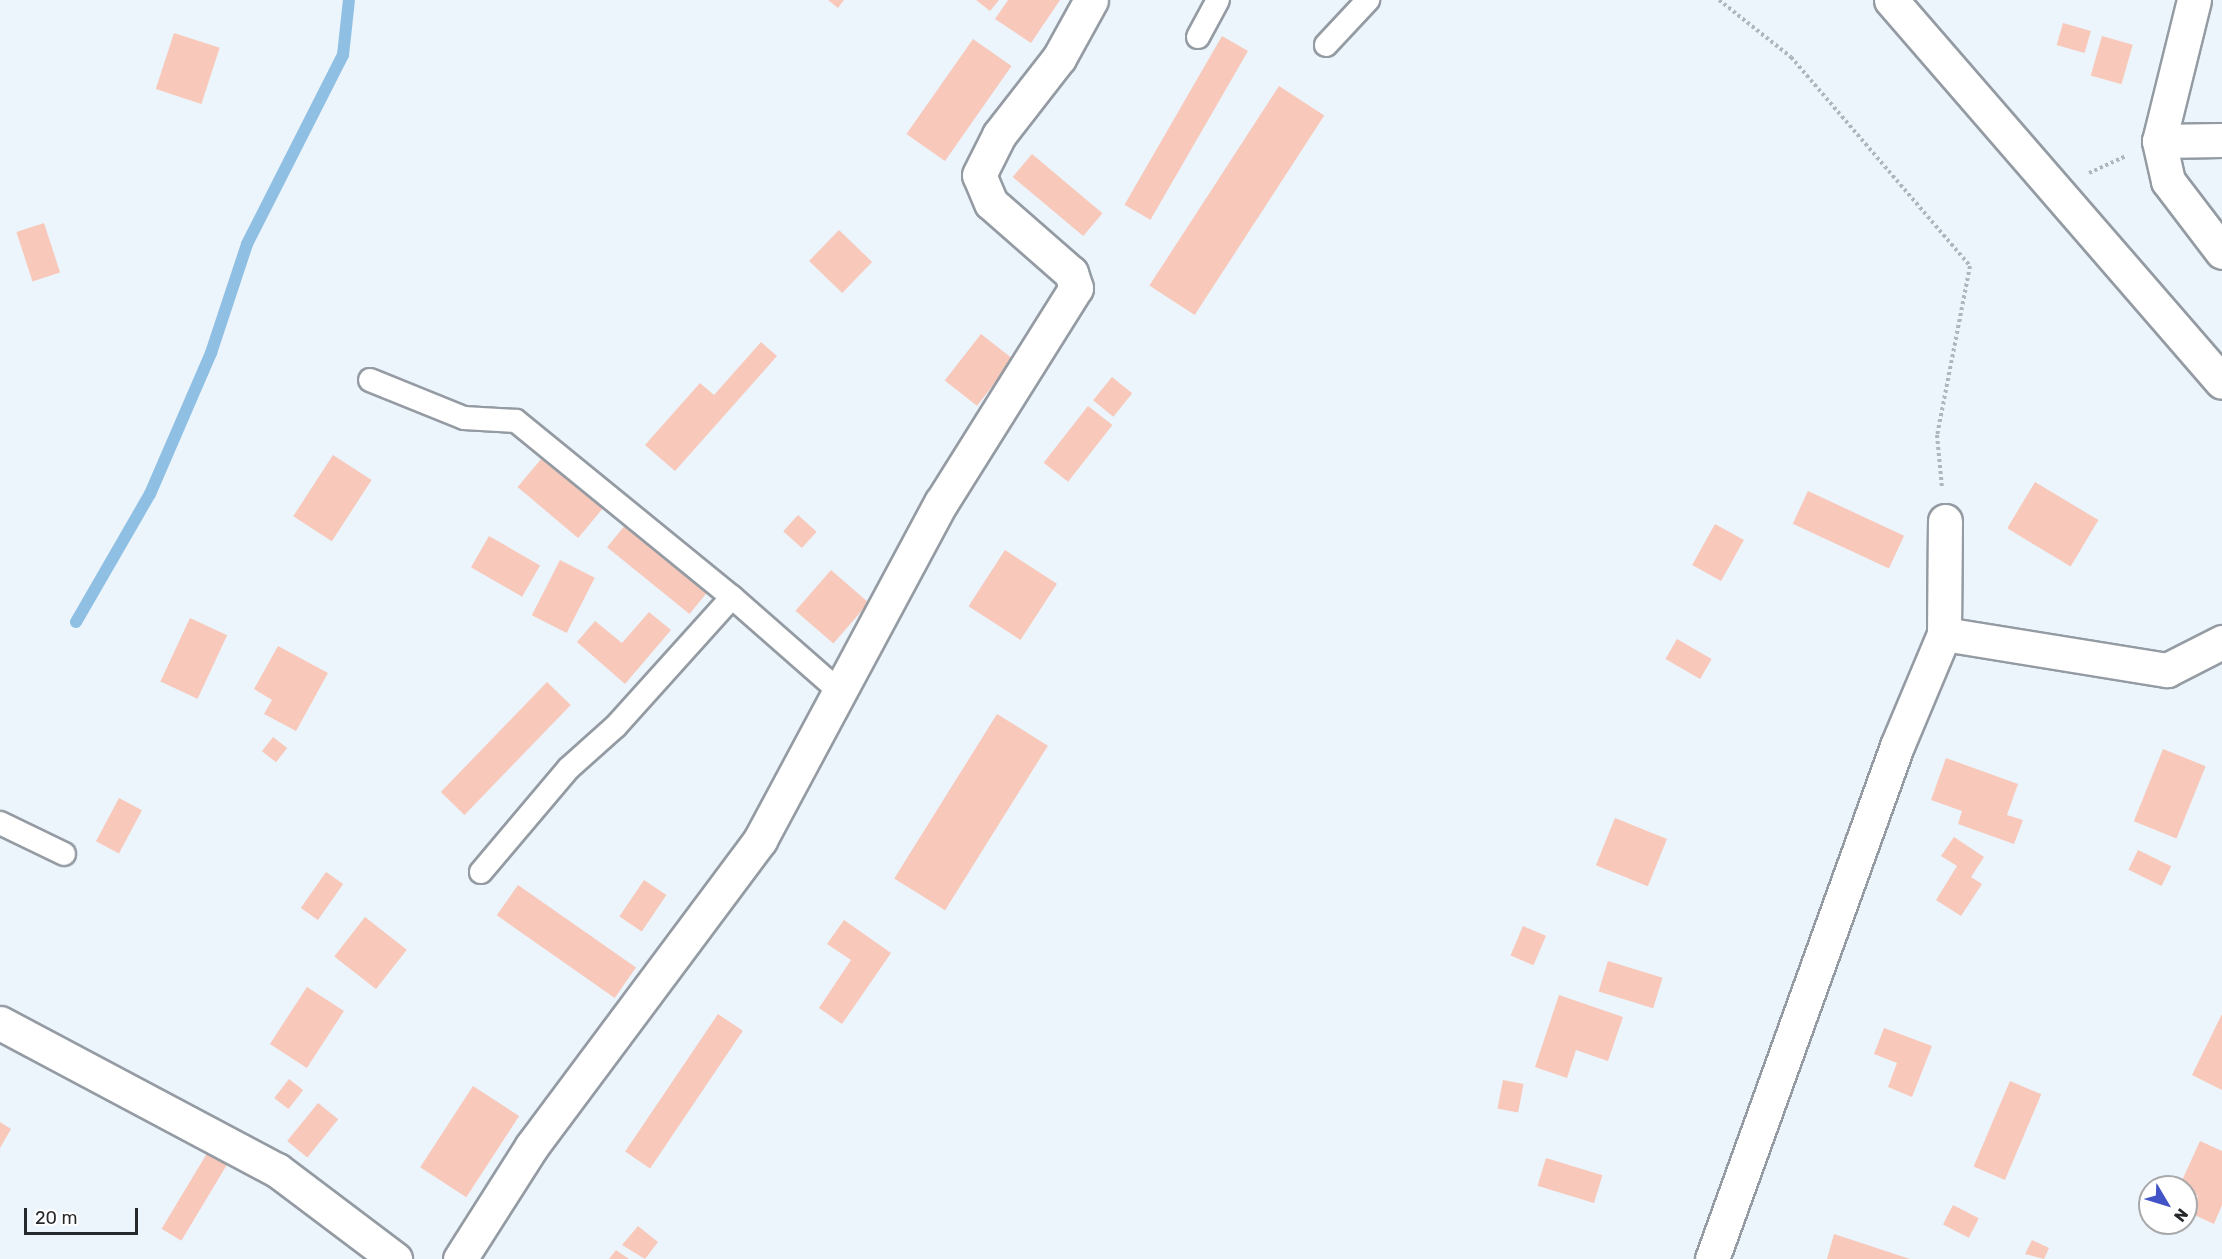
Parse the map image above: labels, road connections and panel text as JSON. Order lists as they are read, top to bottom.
{
  "scale_bar": "20 m",
  "north": "bottom right"
}
